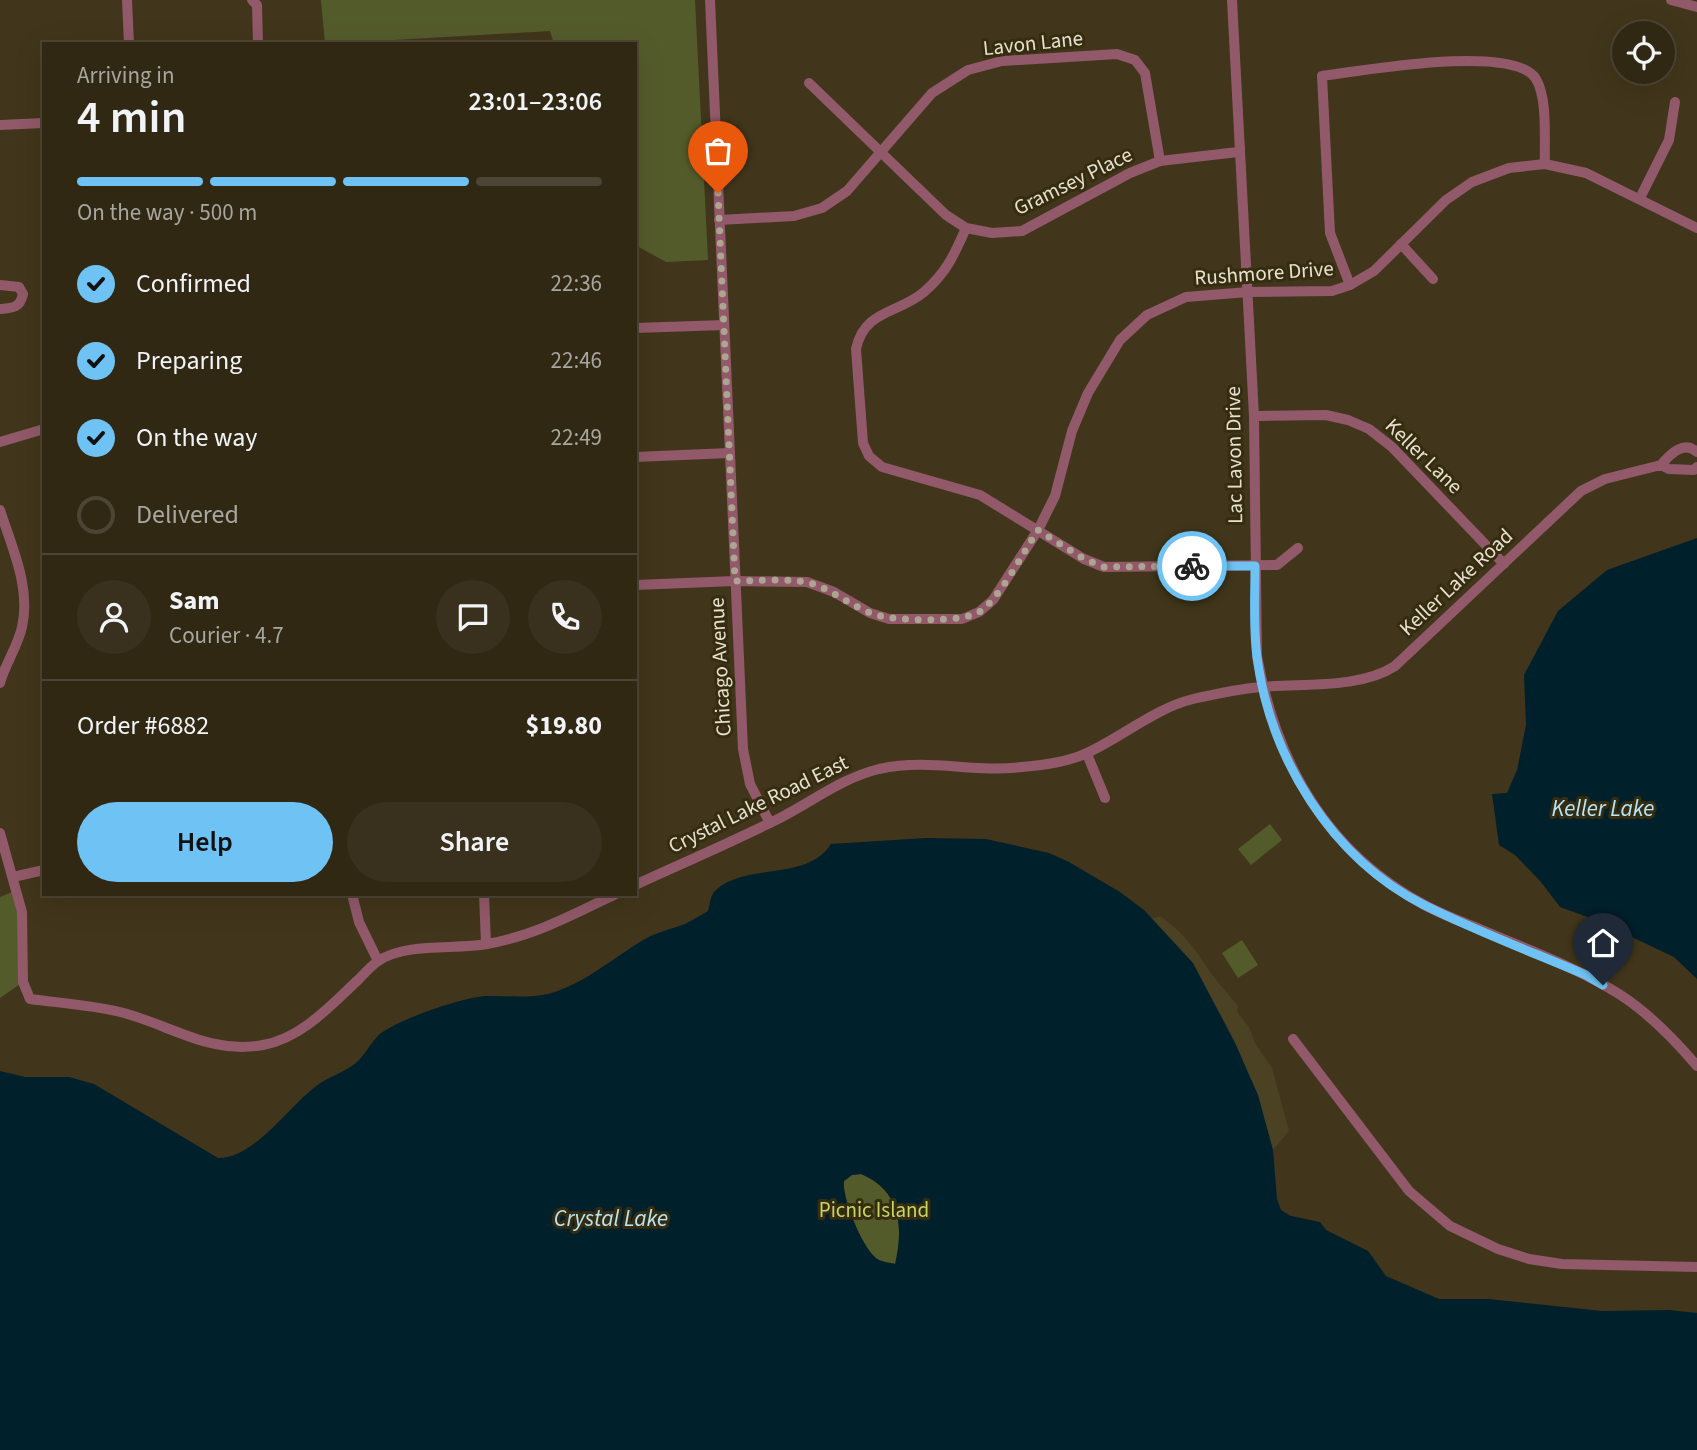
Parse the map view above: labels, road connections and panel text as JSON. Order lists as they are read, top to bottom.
{
  "streets": {
    "street": [
      "Lavon Lane",
      "Gramsey Place",
      "Rushmore Drive",
      "Lac Lavon Drive",
      "Keller Lane",
      "Keller Lake Road",
      "Chicago Avenue",
      "Crystal Lake Road East"
    ]
  },
  "crossings": [
    ["Lavon Lane", "Gramsey Place"],
    ["Lavon Lane", "Chicago Avenue"],
    ["Gramsey Place", "Lac Lavon Drive"],
    ["Rushmore Drive", "Lac Lavon Drive"],
    ["Rushmore Drive", "Chicago Avenue"],
    ["Lac Lavon Drive", "Keller Lane"],
    ["Lac Lavon Drive", "Keller Lake Road"],
    ["Lac Lavon Drive", "Crystal Lake Road East"],
    ["Keller Lane", "Keller Lake Road"],
    ["Keller Lake Road", "Crystal Lake Road East"],
    ["Chicago Avenue", "Crystal Lake Road East"]
  ],
  "water": ["Keller Lake", "Crystal Lake"],
  "parks": ["Picnic Island"],
  "page": {
    "heading": ["4 min", "Arriving in", "23:01–23:06"],
    "panel": [
      "Sam",
      "Courier · 4.7",
      "Order #6882",
      "$19.80"
    ],
    "bar": "On the way · 500 m",
    "list": [
      ["Confirmed", "22:36"],
      ["Preparing", "22:46"],
      ["On the way", "22:49"],
      "Delivered"
    ],
    "buttons": ["Help", "Share"]
  }
}
